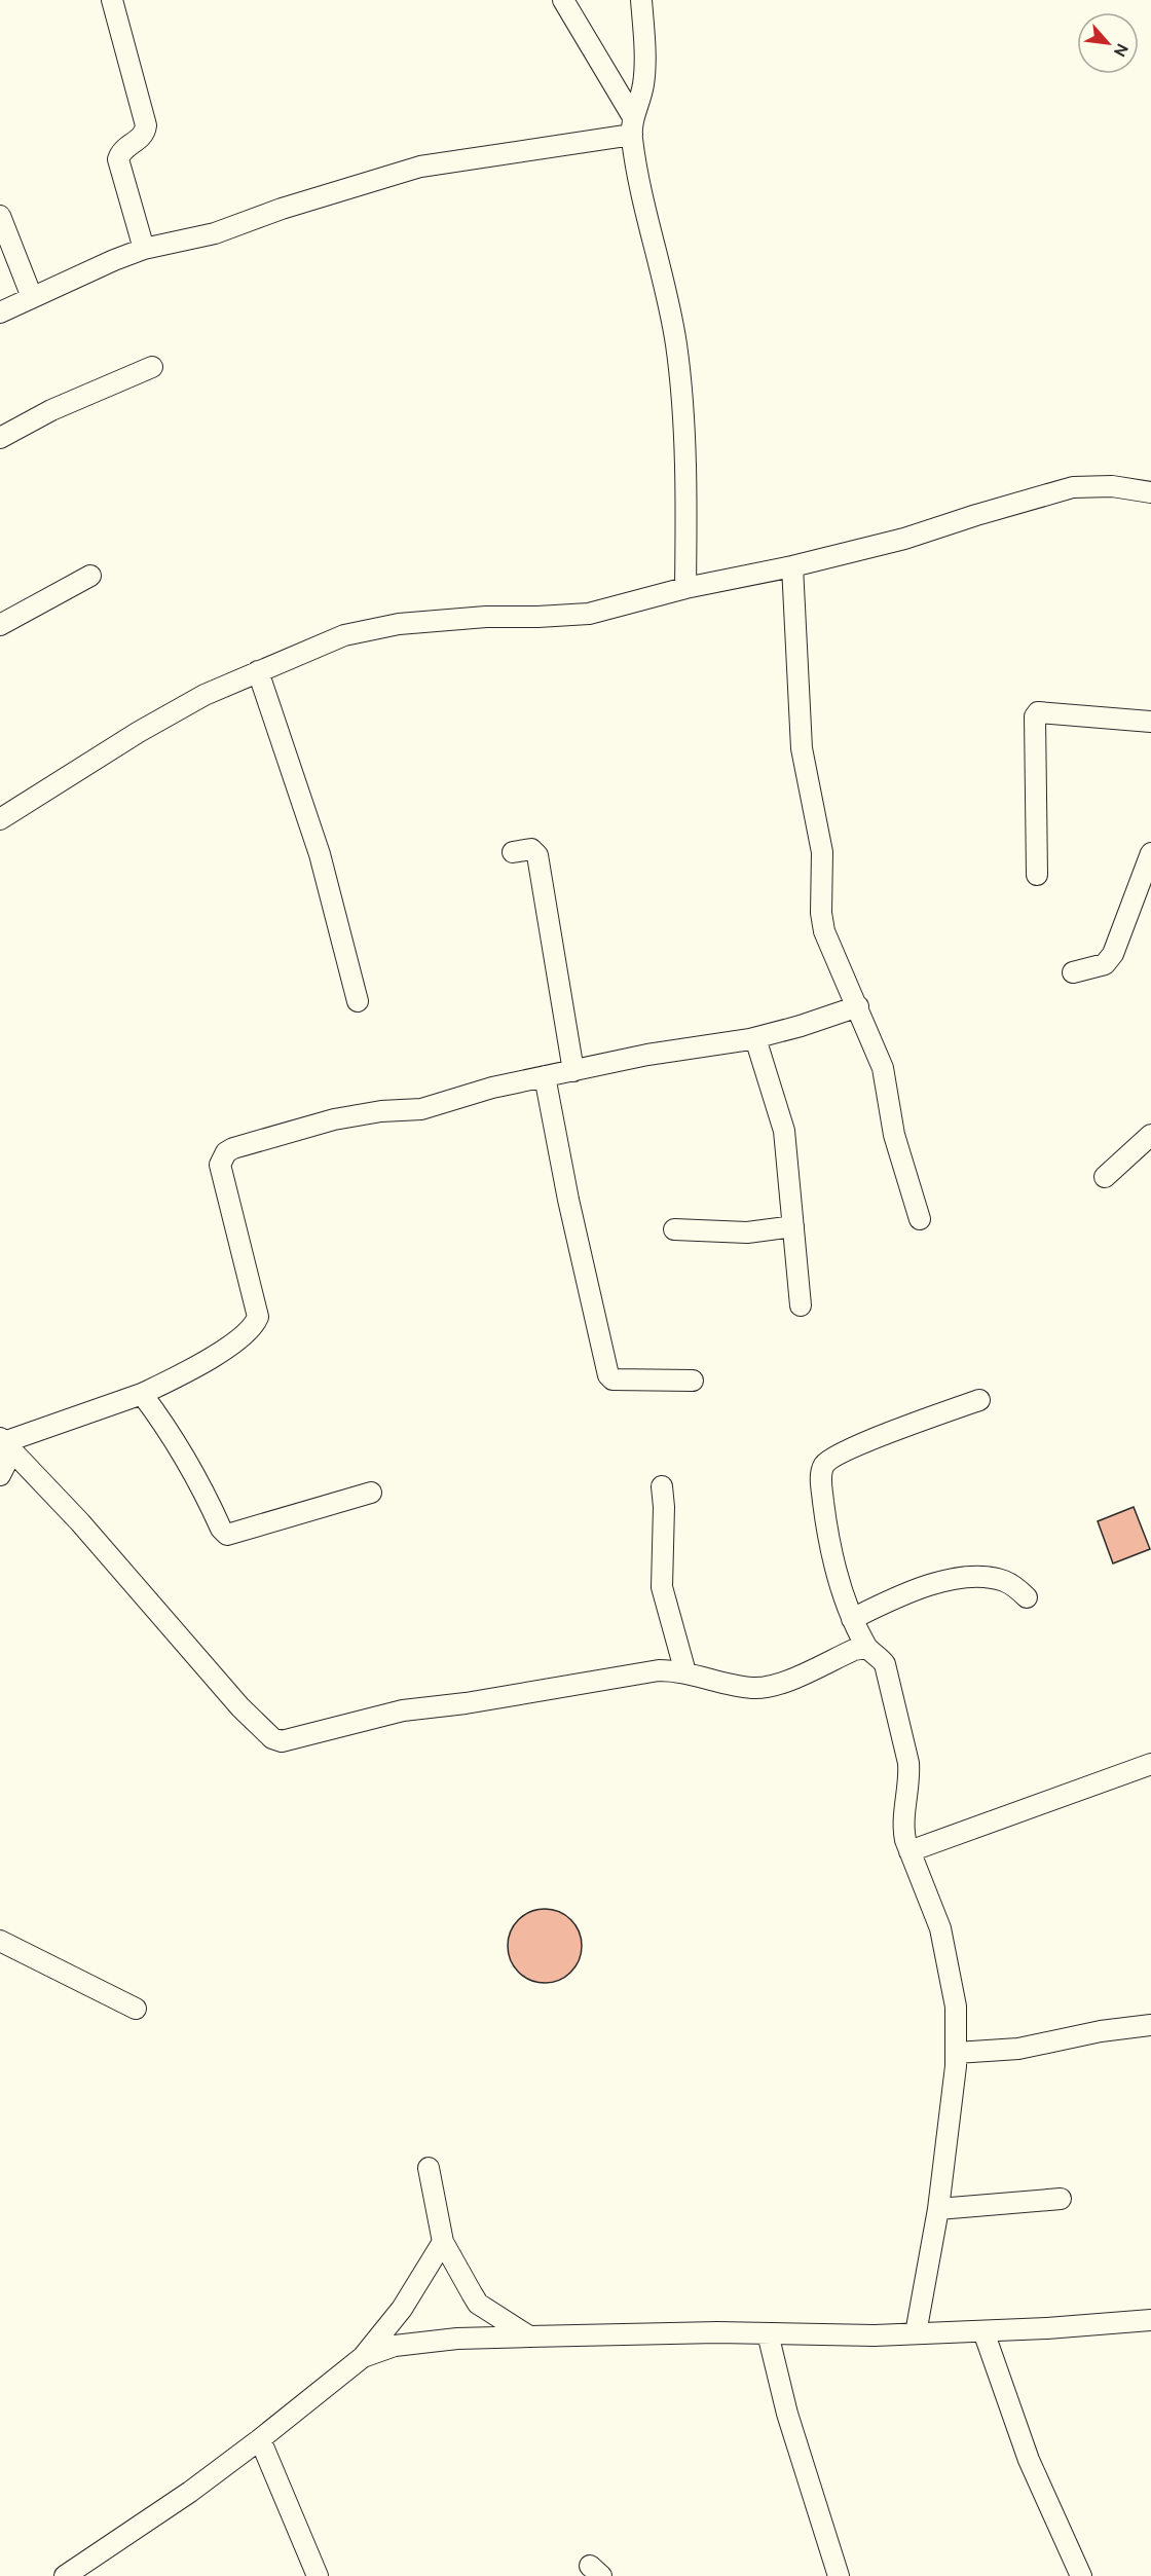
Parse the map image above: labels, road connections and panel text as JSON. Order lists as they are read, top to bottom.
{
  "north": "bottom right"
}
